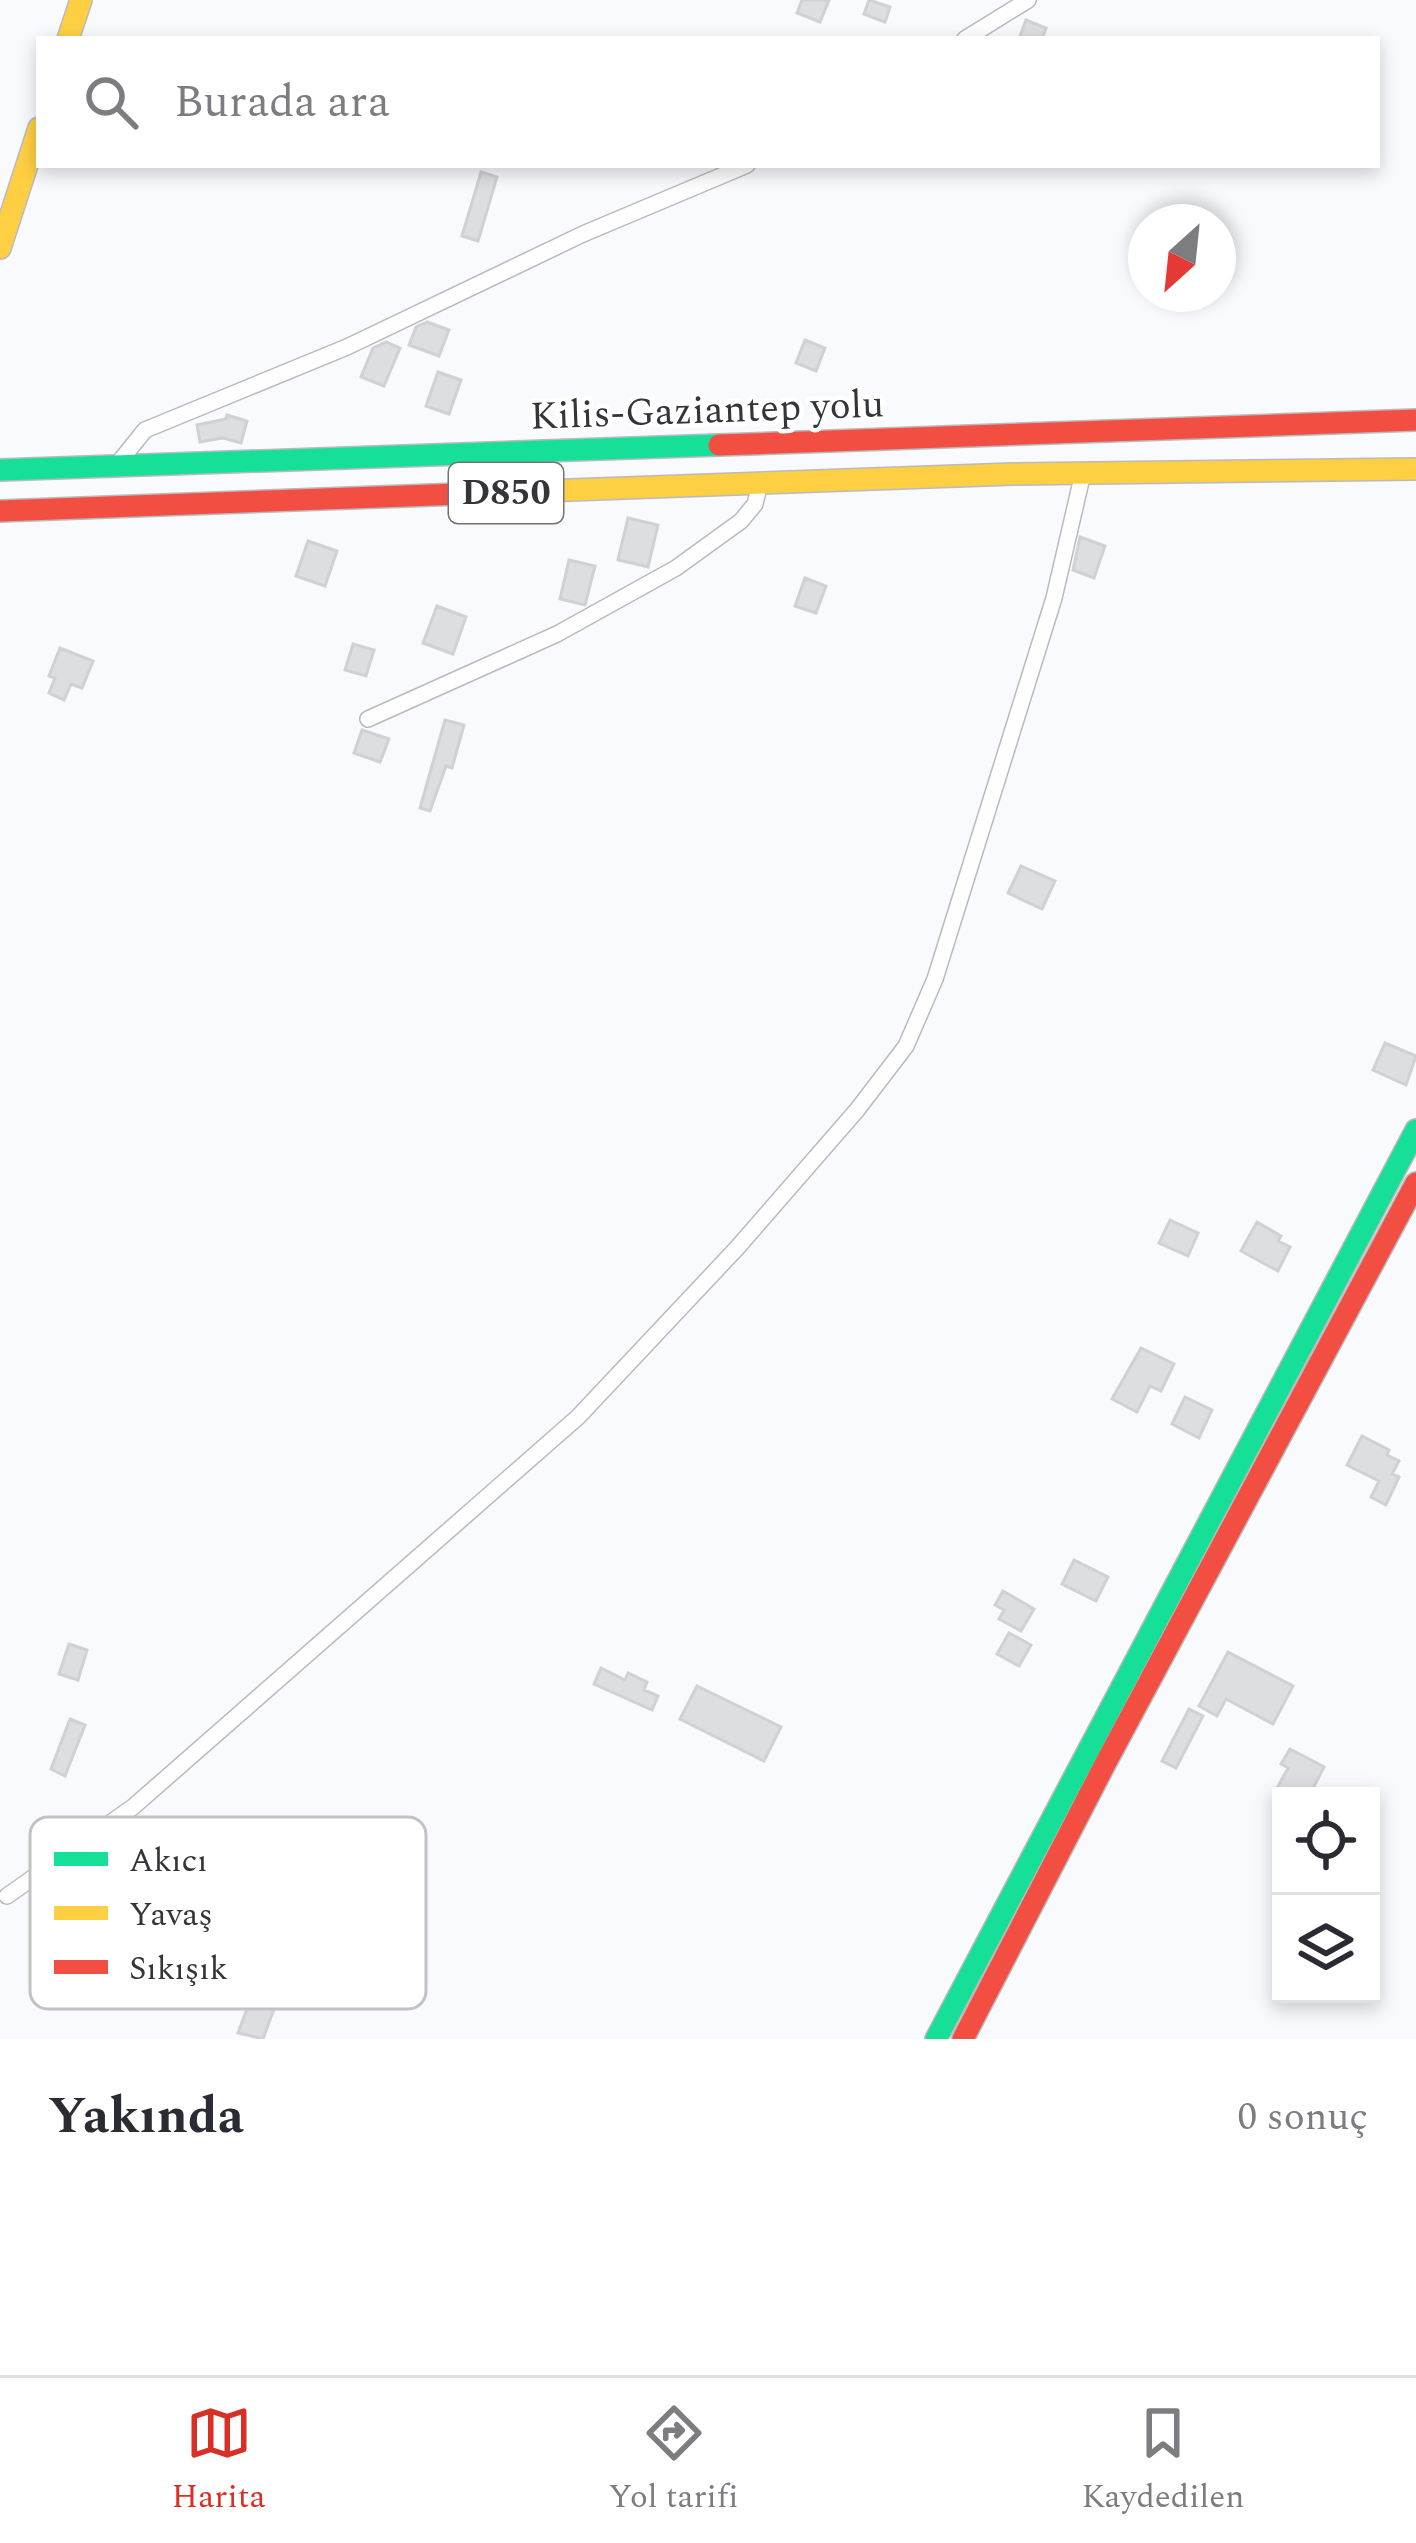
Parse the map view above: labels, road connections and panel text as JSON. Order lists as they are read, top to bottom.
{
  "streets": {
    "main road": ["Kilis-Gaziantep yolu", "D850"]
  },
  "legend": ["Akıcı", "Yavaş", "Sıkışık"],
  "north": "bottom left",
  "page": {
    "search": "Burada ara",
    "heading": ["Yakında", "0 sonuç"],
    "nav": ["Harita", "Yol tarifi", "Kaydedilen"]
  }
}
